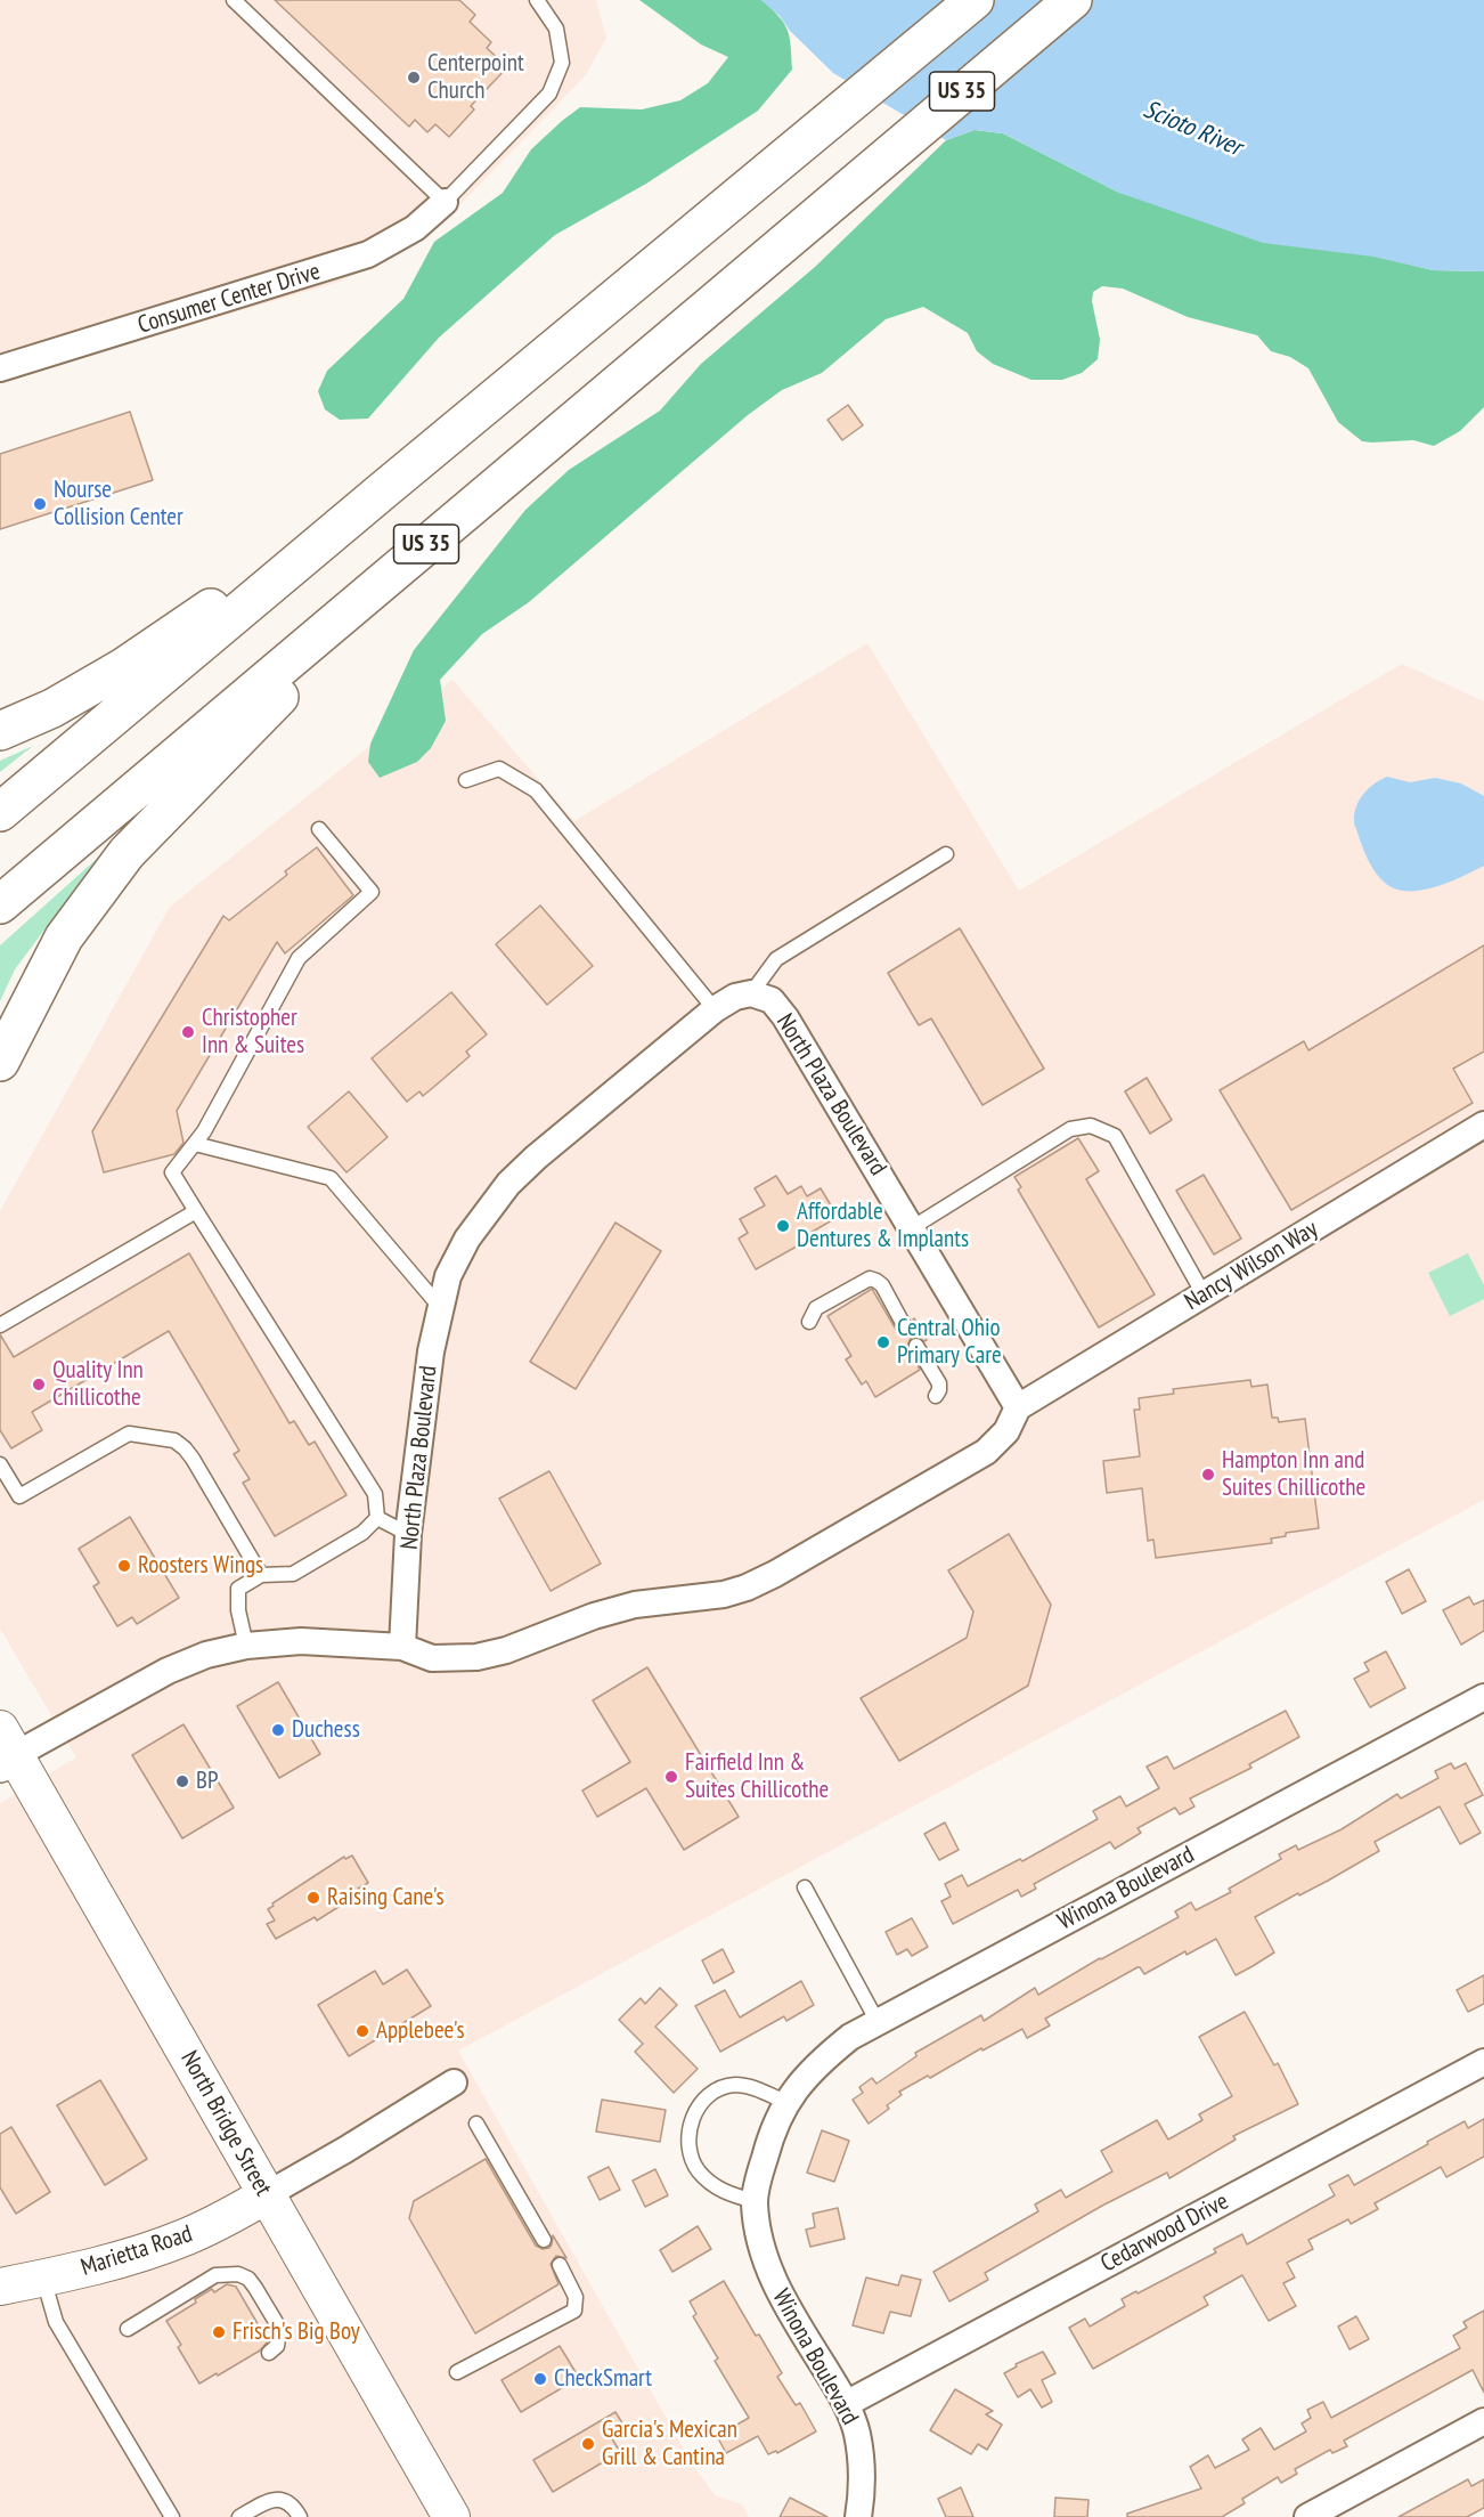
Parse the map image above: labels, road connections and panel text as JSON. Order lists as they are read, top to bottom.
{
  "streets": {
    "highway": ["US 35"],
    "main road": ["North Bridge Street", "Marietta Road"],
    "street": [
      "Consumer Center Drive",
      "North Plaza Boulevard",
      "Nancy Wilson Way",
      "Winona Boulevard",
      "Cedarwood Drive"
    ]
  },
  "crossings": [
    ["North Plaza Boulevard", "Nancy Wilson Way"],
    ["Winona Boulevard", "Cedarwood Drive"],
    ["North Bridge Street", "Marietta Road"]
  ],
  "water": ["Scioto River"],
  "places": [
    "Centerpoint Church",
    "Nourse Collision Center",
    "Christopher Inn & Suites",
    "Affordable Dentures & Implants",
    "Central Ohio Primary Care",
    "Quality Inn Chillicothe",
    "Hampton Inn and Suites Chillicothe",
    "Roosters Wings",
    "Duchess",
    "Fairfield Inn & Suites Chillicothe",
    "BP",
    "Raising Cane's",
    "Applebee's",
    "Frisch's Big Boy",
    "CheckSmart",
    "Garcia's Mexican Grill & Cantina"
  ]
}
